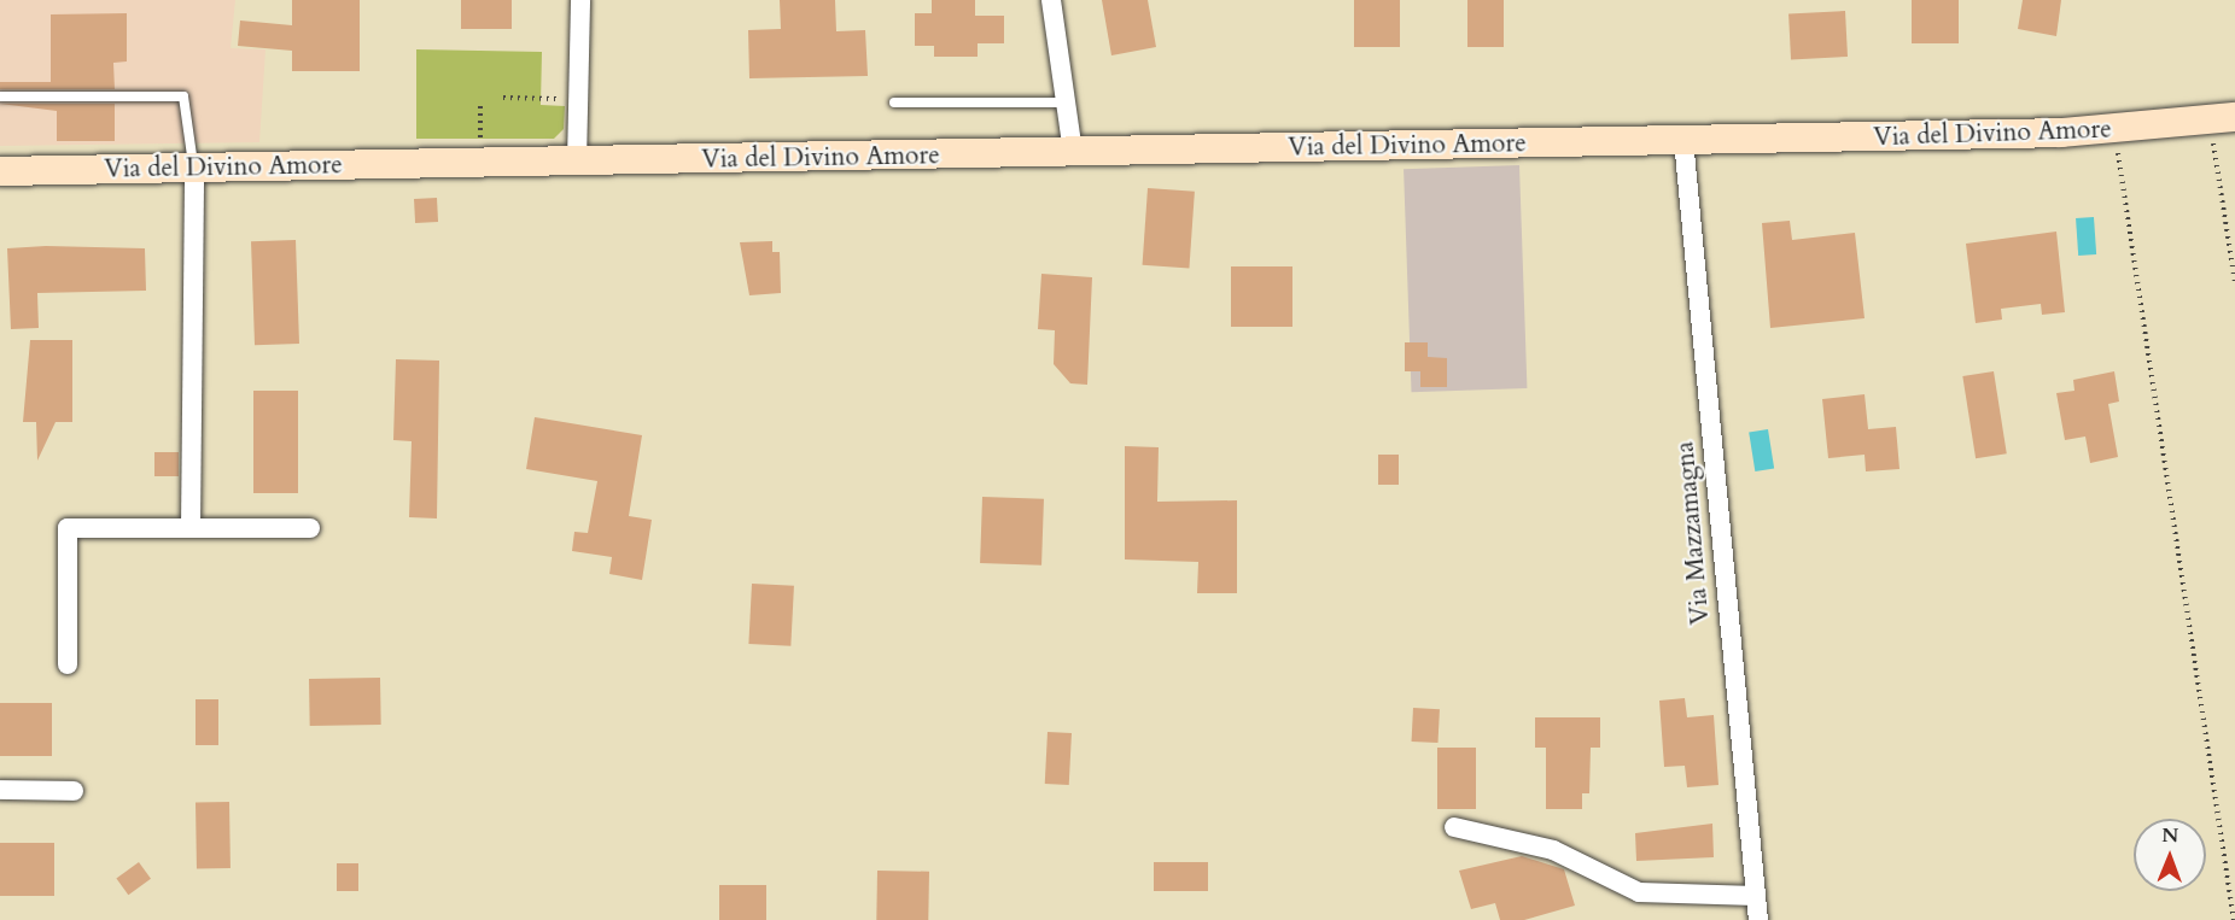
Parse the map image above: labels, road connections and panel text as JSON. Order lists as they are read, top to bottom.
{
  "streets": {
    "main road": ["Via del Divino Amore"],
    "street": ["Via Mazzamagna"]
  },
  "crossings": [
    ["Via del Divino Amore", "Via Mazzamagna"]
  ],
  "north": "top"
}
